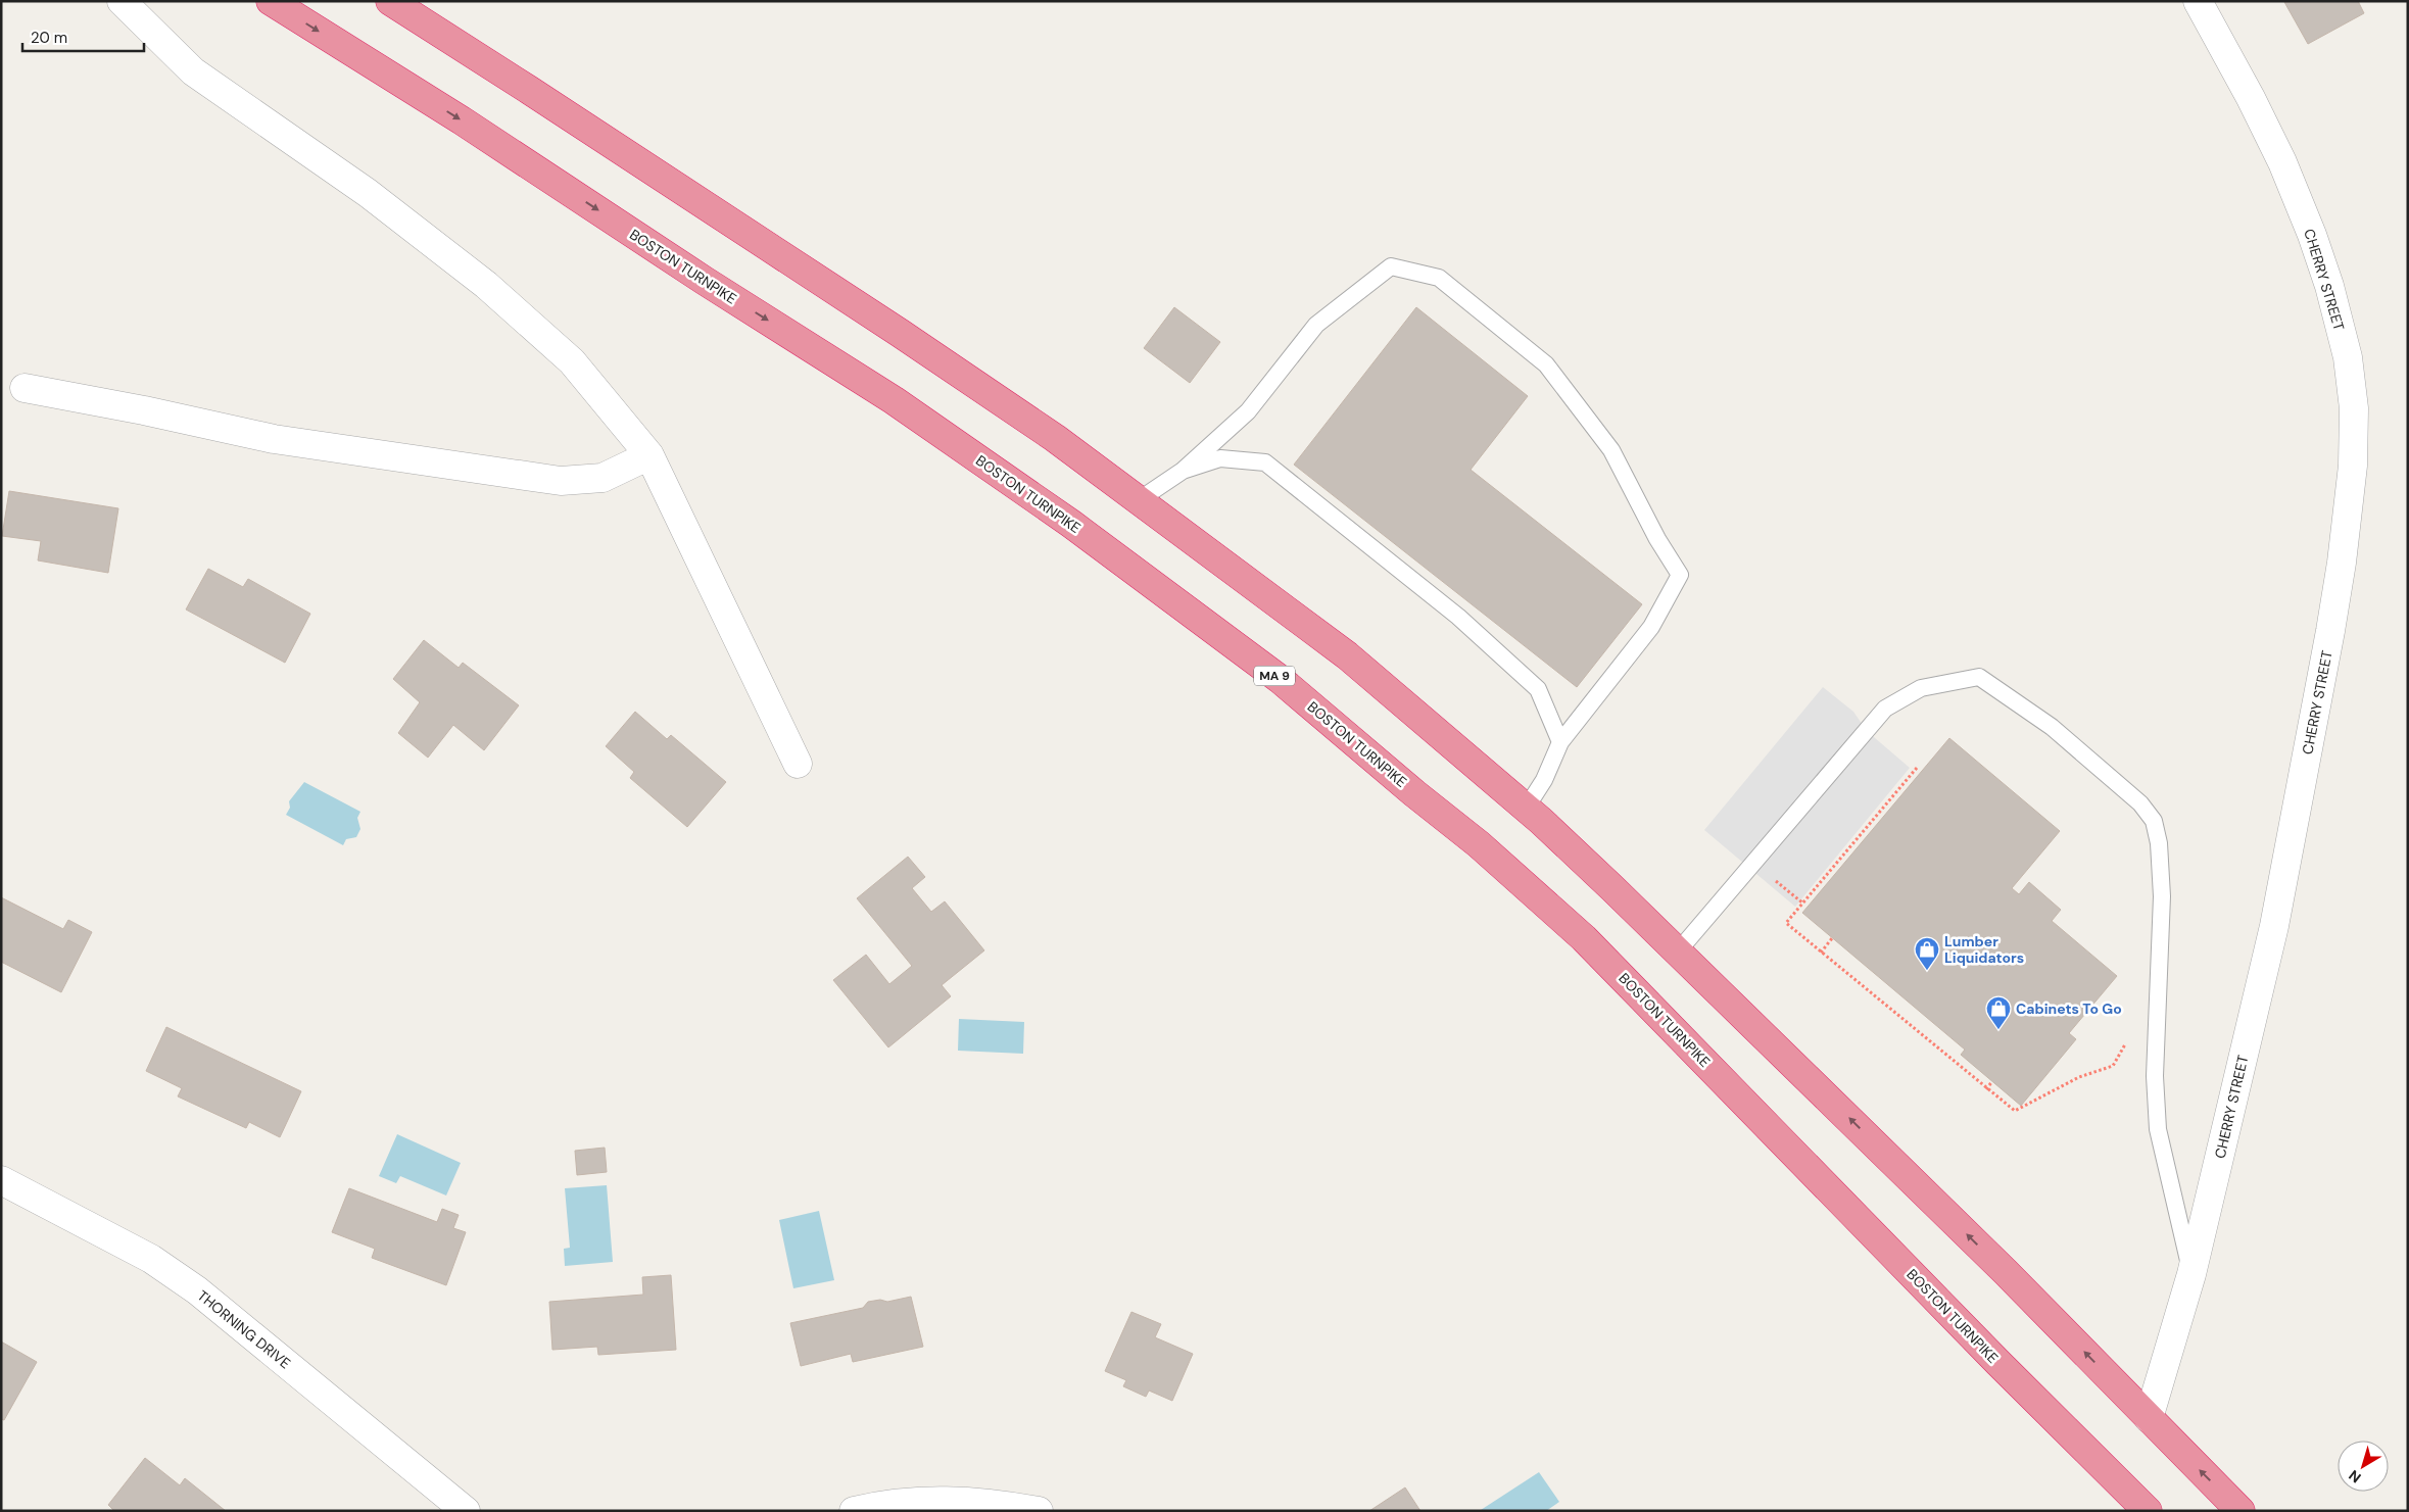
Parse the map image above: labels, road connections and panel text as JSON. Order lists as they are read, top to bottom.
{
  "streets": {
    "highway": ["BOSTON TURNPIKE", "MA 9"],
    "street": ["CHERRY STREET", "THORNING DRIVE"]
  },
  "places": {
    "shop": ["Lumber Liquidators", "Cabinets To Go"]
  },
  "scale_bar": "20 m",
  "north": "bottom left"
}
